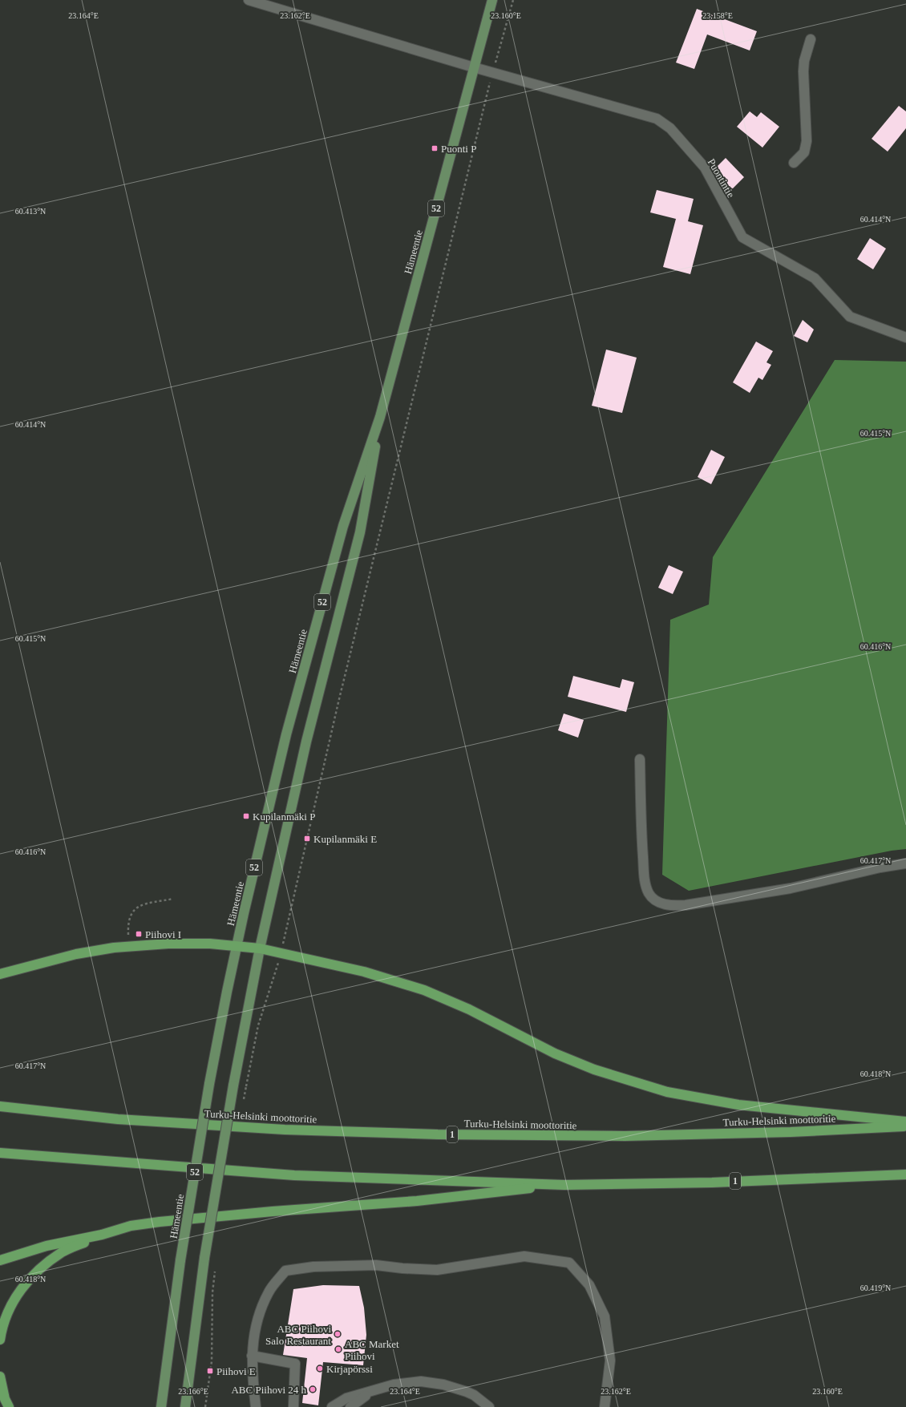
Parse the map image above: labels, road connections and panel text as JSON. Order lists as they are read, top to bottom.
{
  "streets": {
    "highway": ["Turku-Helsinki moottoritie", "1"],
    "main road": ["52", "Hämeentie"],
    "street": ["Puontintie"]
  },
  "crossings": [
    ["Puontintie", "Hämeentie"]
  ],
  "places": {
    "transit": [
      "Puonti P",
      "Kupilanmäki P",
      "Kupilanmäki E",
      "Piihovi I",
      "Piihovi E"
    ],
    "other": [
      "ABC Piihovi Salo Restaurant",
      "ABC Market Piihovi",
      "Kirjapörssi",
      "ABC Piihovi 24 h"
    ]
  },
  "coordinates": [
    "23.164°E",
    "23.162°E",
    "23.160°E",
    "23.158°E",
    "60.413°N",
    "60.414°N",
    "60.415°N",
    "60.416°N",
    "60.417°N",
    "60.418°N",
    "60.419°N",
    "23.166°E"
  ]
}
